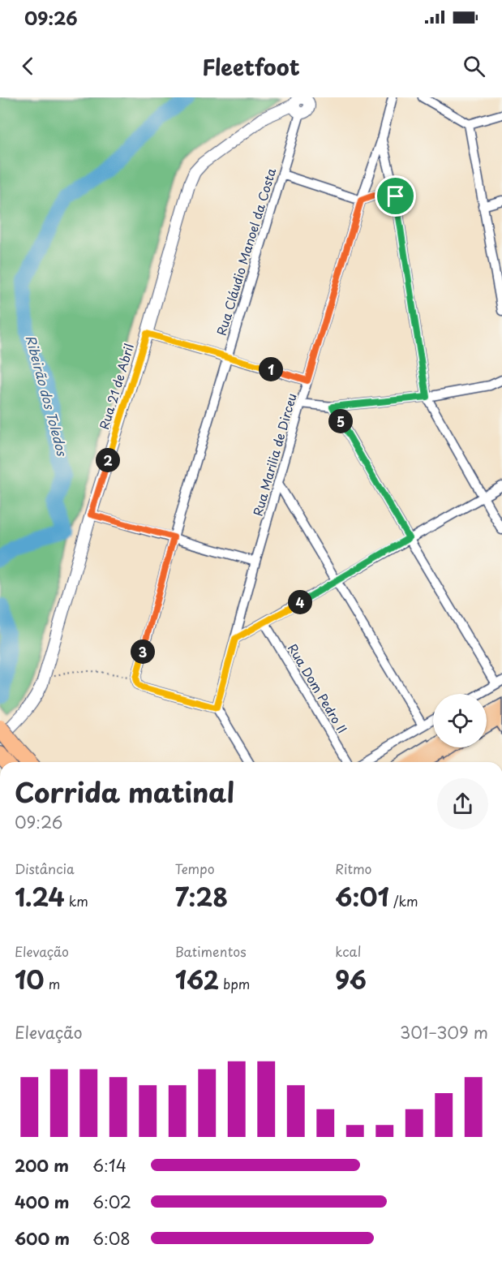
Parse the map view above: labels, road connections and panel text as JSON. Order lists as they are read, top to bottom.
{
  "streets": {
    "street": [
      "Rua Cláudio Manoel da Costa",
      "Rua 21 de Abril",
      "Rua Marilia de Dirceu",
      "Rua Dom Pedro II"
    ]
  },
  "crossings": [
    ["Rua Cláudio Manoel da Costa", "Rua 21 de Abril"]
  ],
  "water": ["Ribeirão dos Toledos"],
  "page": {
    "status": "09:26",
    "header": "Fleetfoot",
    "pins": [
      "1",
      "5",
      "2",
      "4",
      "3"
    ],
    "heading": ["Corrida matinal", "09:26"],
    "stats": [
      ["Distância", "1.24 km"],
      ["Tempo", "7:28"],
      ["Ritmo", "6:01 /km"],
      ["Elevação", "10 m"],
      ["Batimentos", "162 bpm"],
      ["kcal", "96"]
    ],
    "chart": ["Elevação", "301–309 m"],
    "list": [
      {
        "name": "200 m",
        "note": "6:14"
      },
      {
        "name": "400 m",
        "note": "6:02"
      },
      {
        "name": "600 m",
        "note": "6:08"
      }
    ]
  }
}
